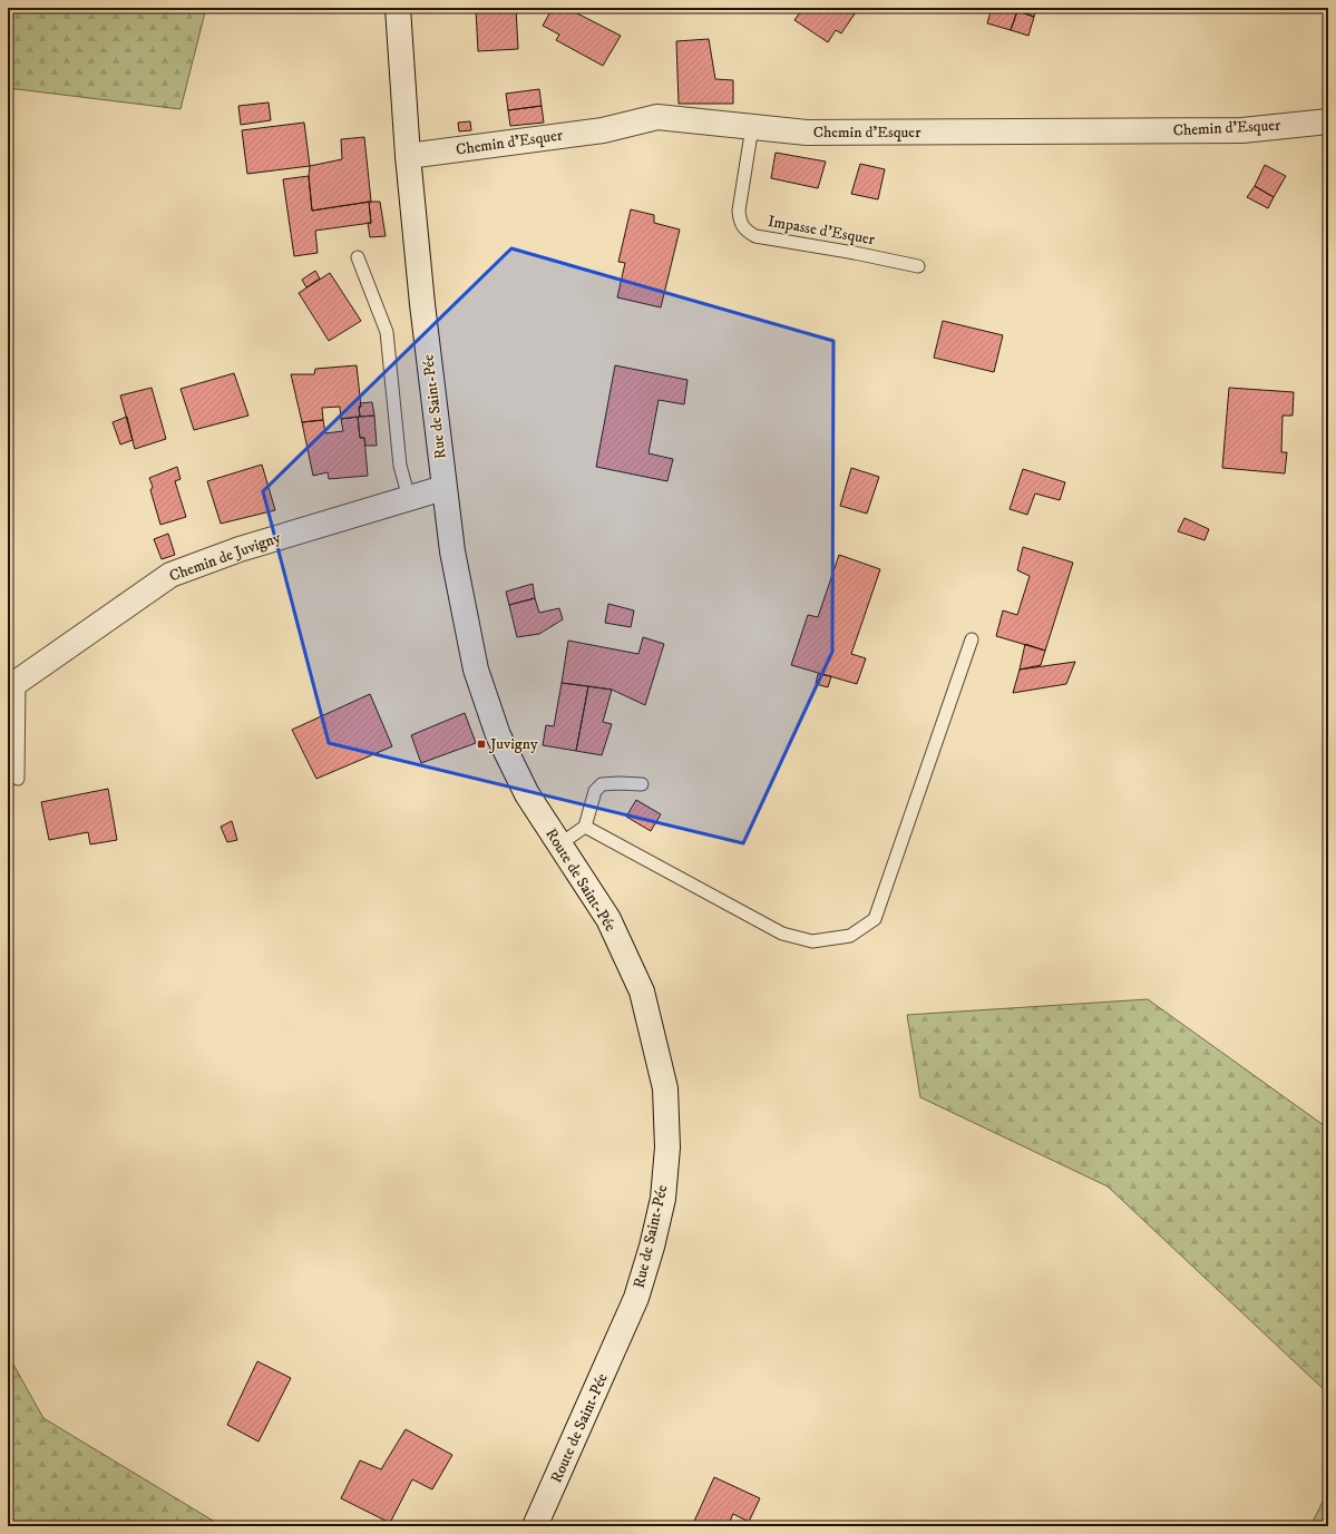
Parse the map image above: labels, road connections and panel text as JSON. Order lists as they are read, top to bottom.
{
  "streets": {
    "main road": [
      "Chemin d'Esquer",
      "Rue de Saint-Pée",
      "Chemin de Juvigny",
      "Route de Saint-Pée"
    ],
    "lane": ["Impasse d'Esquer"]
  },
  "crossings": [
    ["Chemin d'Esquer", "Impasse d'Esquer"],
    ["Chemin d'Esquer", "Rue de Saint-Pée"],
    ["Rue de Saint-Pée", "Chemin de Juvigny"],
    ["Rue de Saint-Pée", "Route de Saint-Pée"]
  ],
  "places": {
    "transit": ["Juvigny"]
  }
}
